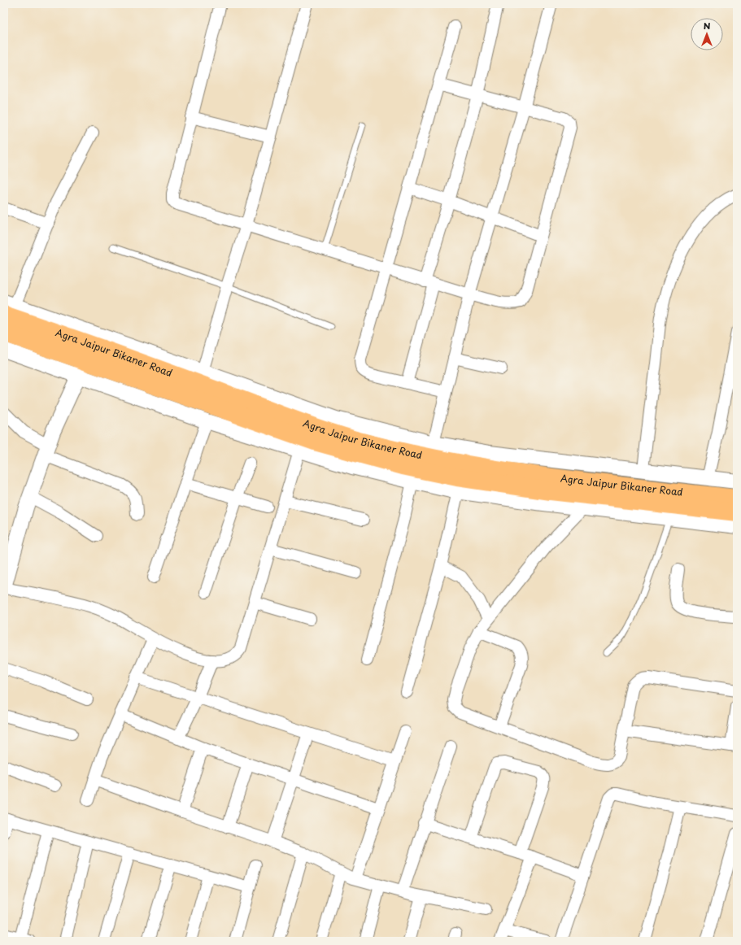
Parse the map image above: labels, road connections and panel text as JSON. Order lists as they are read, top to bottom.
{
  "streets": {
    "highway": ["Agra Jaipur Bikaner Road"]
  },
  "north": "top"
}
